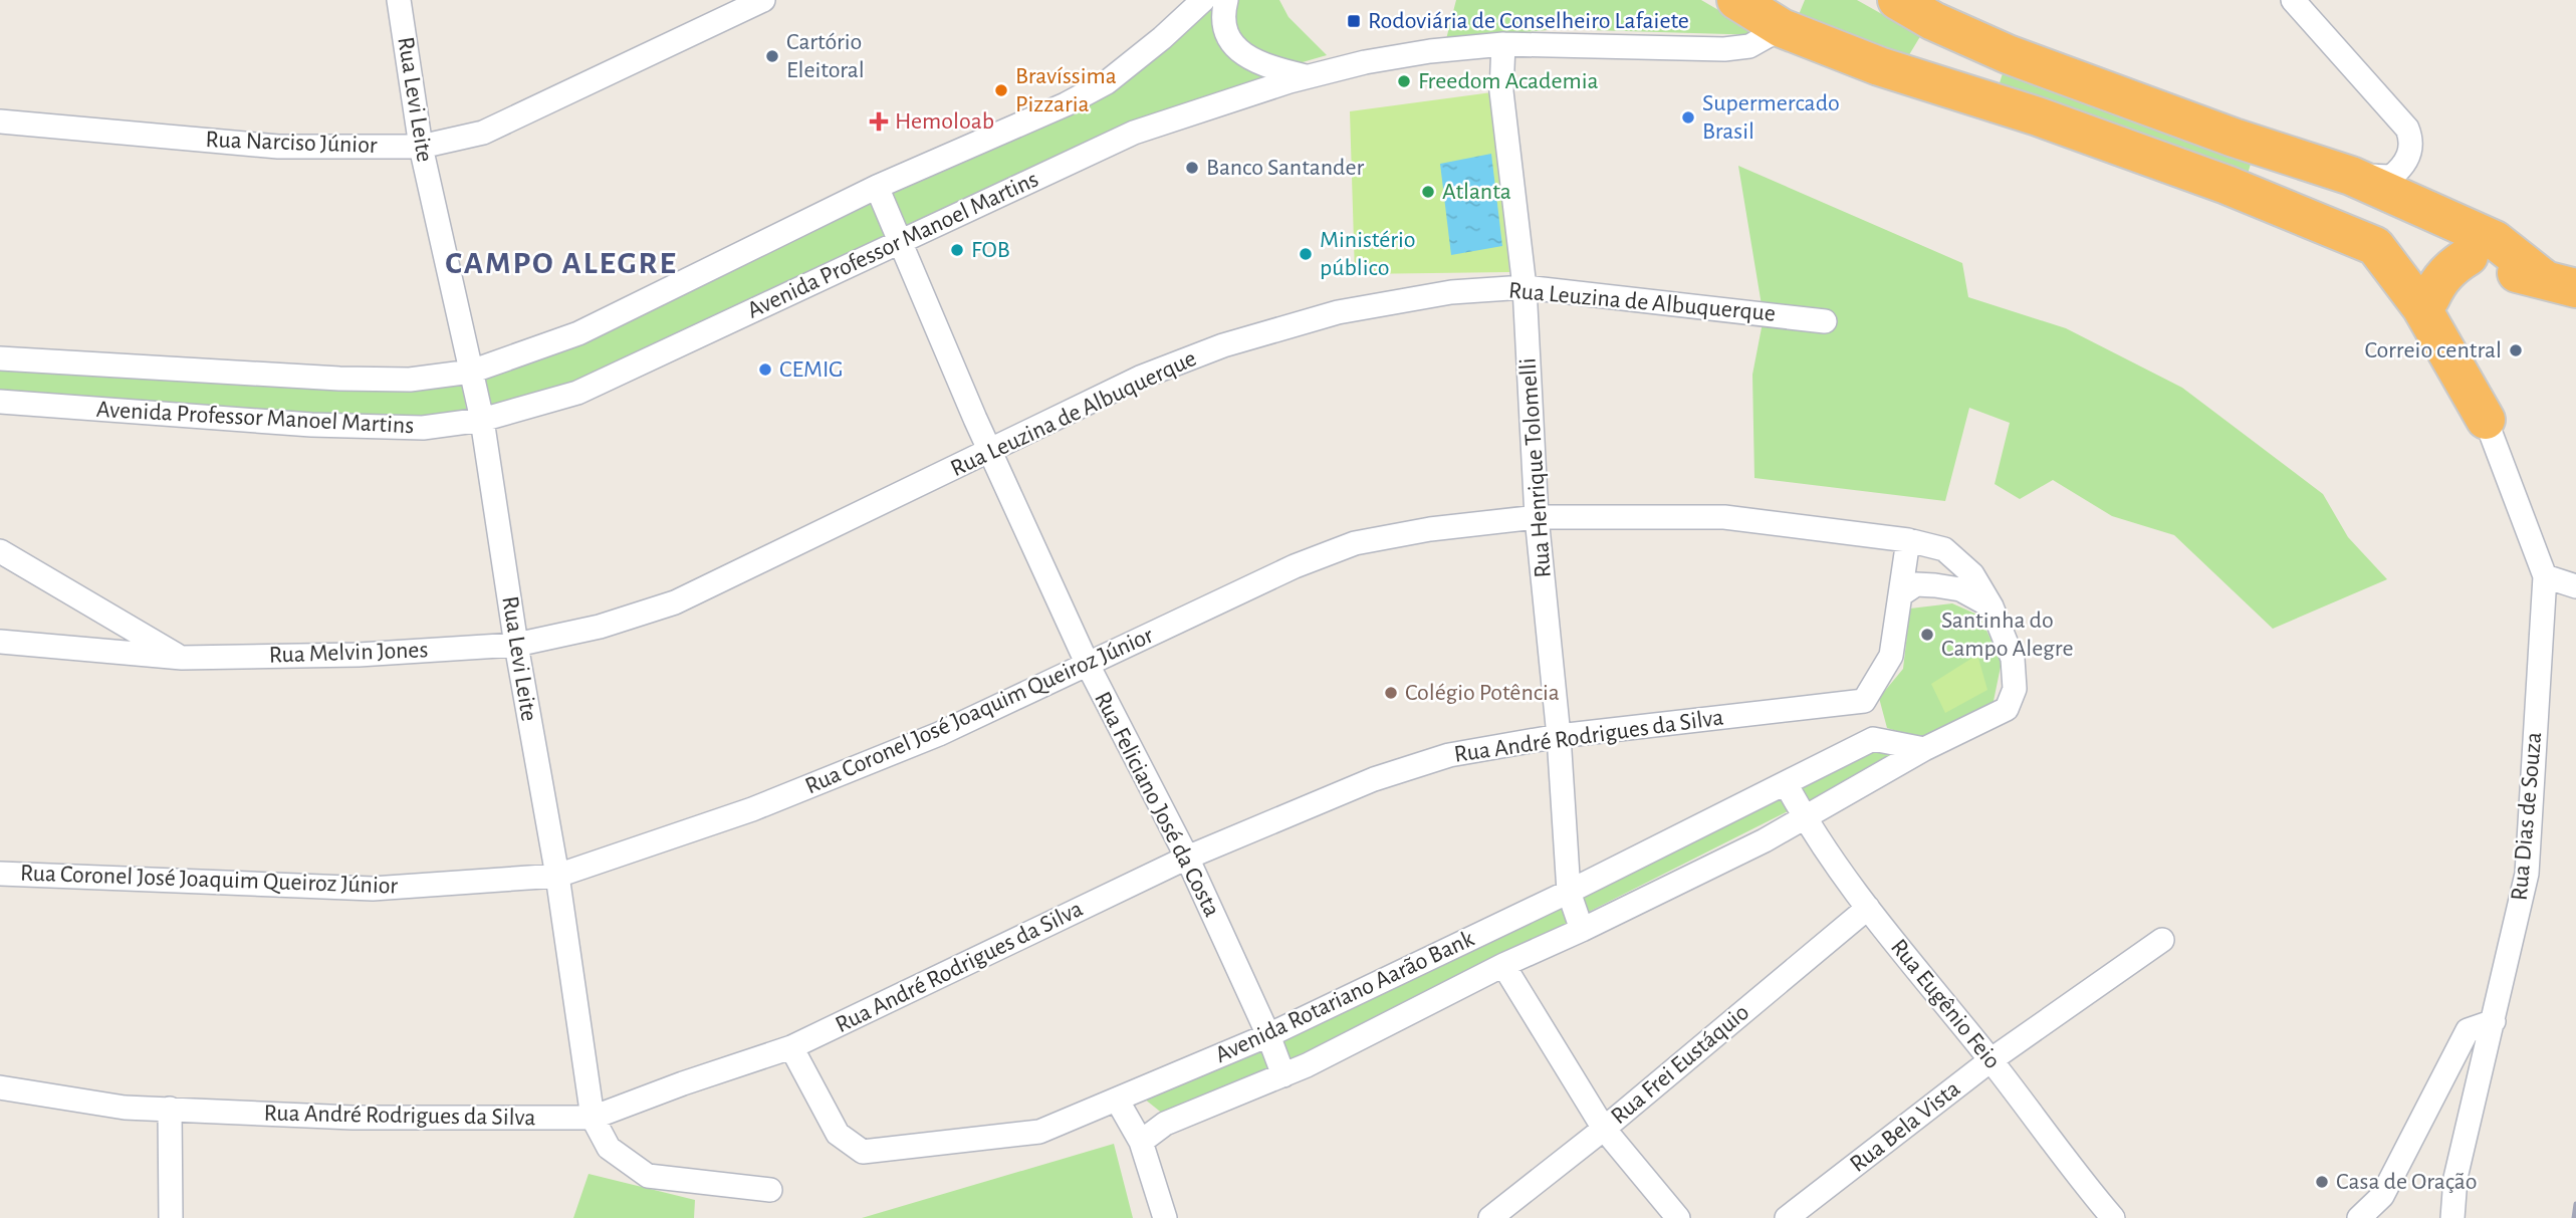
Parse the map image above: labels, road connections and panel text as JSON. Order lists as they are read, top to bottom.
{
  "streets": {
    "street": [
      "Rua Levi Leite",
      "Rua Narciso Júnior",
      "Avenida Professor Manoel Martins",
      "Rua Leuzina de Albuquerque",
      "Rua Henrique Tolomelli",
      "Rua Melvin Jones",
      "Rua Coronel José Joaquim Queiroz Júnior",
      "Rua André Rodrigues da Silva",
      "Rua Feliciano José da Costa",
      "Rua Dias de Souza",
      "Avenida Rotariano Aarão Bank",
      "Rua Eugênio Feio",
      "Rua Frei Eustáquio",
      "Rua Bela Vista"
    ]
  },
  "crossings": [
    ["Rua Levi Leite", "Rua Narciso Júnior"],
    ["Rua Levi Leite", "Avenida Professor Manoel Martins"],
    ["Rua Levi Leite", "Rua Leuzina de Albuquerque"],
    ["Rua Levi Leite", "Rua Melvin Jones"],
    ["Rua Levi Leite", "Rua Coronel José Joaquim Queiroz Júnior"],
    ["Rua Levi Leite", "Rua André Rodrigues da Silva"],
    ["Avenida Professor Manoel Martins", "Rua Henrique Tolomelli"],
    ["Avenida Professor Manoel Martins", "Rua Feliciano José da Costa"],
    ["Rua Leuzina de Albuquerque", "Rua Henrique Tolomelli"],
    ["Rua Leuzina de Albuquerque", "Rua Melvin Jones"],
    ["Rua Leuzina de Albuquerque", "Rua Feliciano José da Costa"],
    ["Rua Henrique Tolomelli", "Rua Coronel José Joaquim Queiroz Júnior"],
    ["Rua Henrique Tolomelli", "Rua André Rodrigues da Silva"],
    ["Rua Henrique Tolomelli", "Avenida Rotariano Aarão Bank"],
    ["Rua Coronel José Joaquim Queiroz Júnior", "Rua André Rodrigues da Silva"],
    ["Rua Coronel José Joaquim Queiroz Júnior", "Rua Feliciano José da Costa"],
    ["Rua Coronel José Joaquim Queiroz Júnior", "Avenida Rotariano Aarão Bank"],
    ["Rua André Rodrigues da Silva", "Rua Feliciano José da Costa"],
    ["Rua André Rodrigues da Silva", "Avenida Rotariano Aarão Bank"],
    ["Rua Feliciano José da Costa", "Avenida Rotariano Aarão Bank"],
    ["Avenida Rotariano Aarão Bank", "Rua Eugênio Feio"],
    ["Rua Eugênio Feio", "Rua Frei Eustáquio"],
    ["Rua Eugênio Feio", "Rua Bela Vista"]
  ],
  "districts": ["CAMPO ALEGRE"],
  "places": {
    "transit": ["Rodoviária de Conselheiro Lafaiete"],
    "other": [
      "Cartório Eleitoral",
      "Freedom Academia",
      "Bravíssima Pizzaria",
      "Supermercado Brasil",
      "Banco Santander",
      "Atlanta",
      "FOB",
      "Ministério público",
      "Correio central",
      "CEMIG",
      "Santinha do Campo Alegre",
      "Colégio Potência",
      "Casa de Oração"
    ],
    "health": ["Hemoloab"]
  }
}
